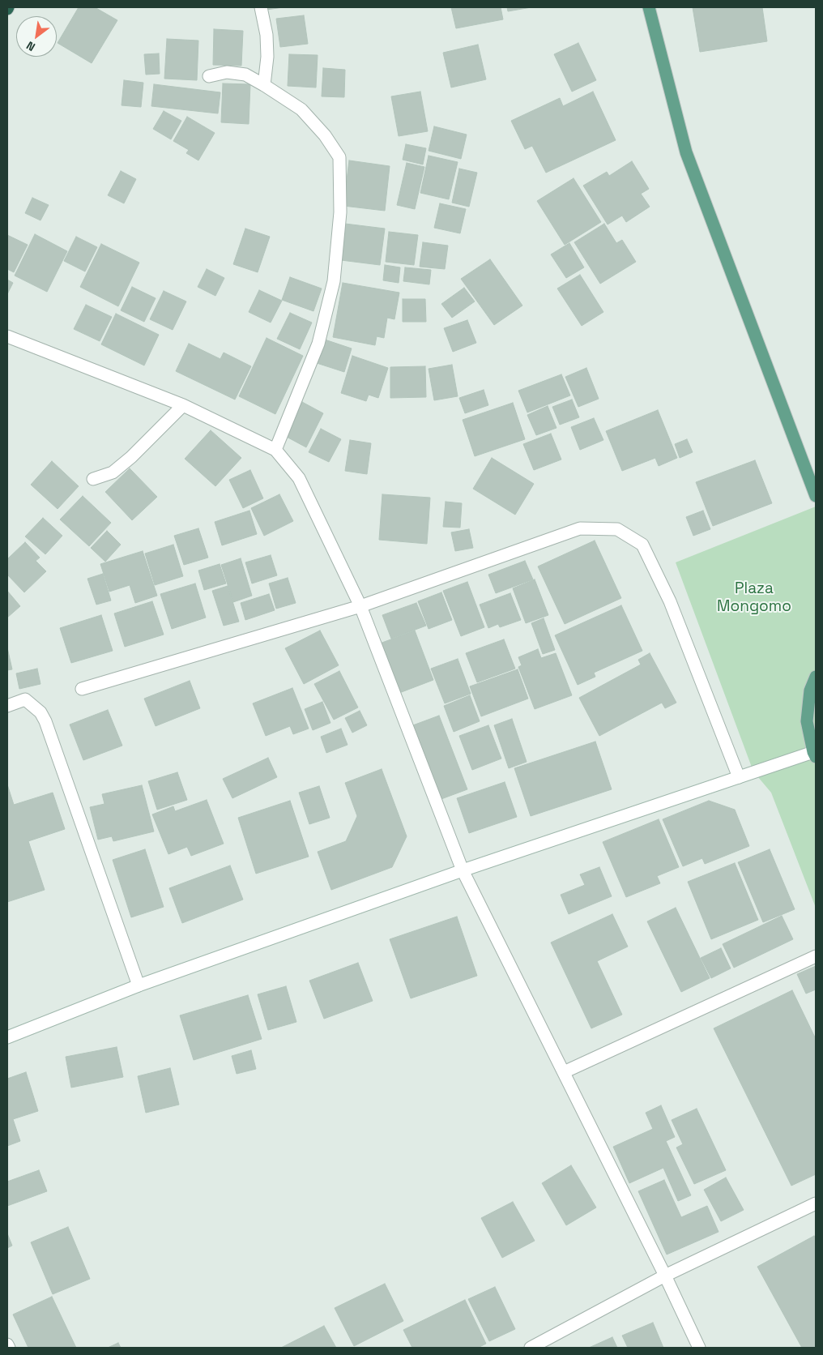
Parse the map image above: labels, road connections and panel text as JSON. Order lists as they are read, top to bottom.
{
  "parks": ["Plaza Mongomo"],
  "north": "bottom left"
}
